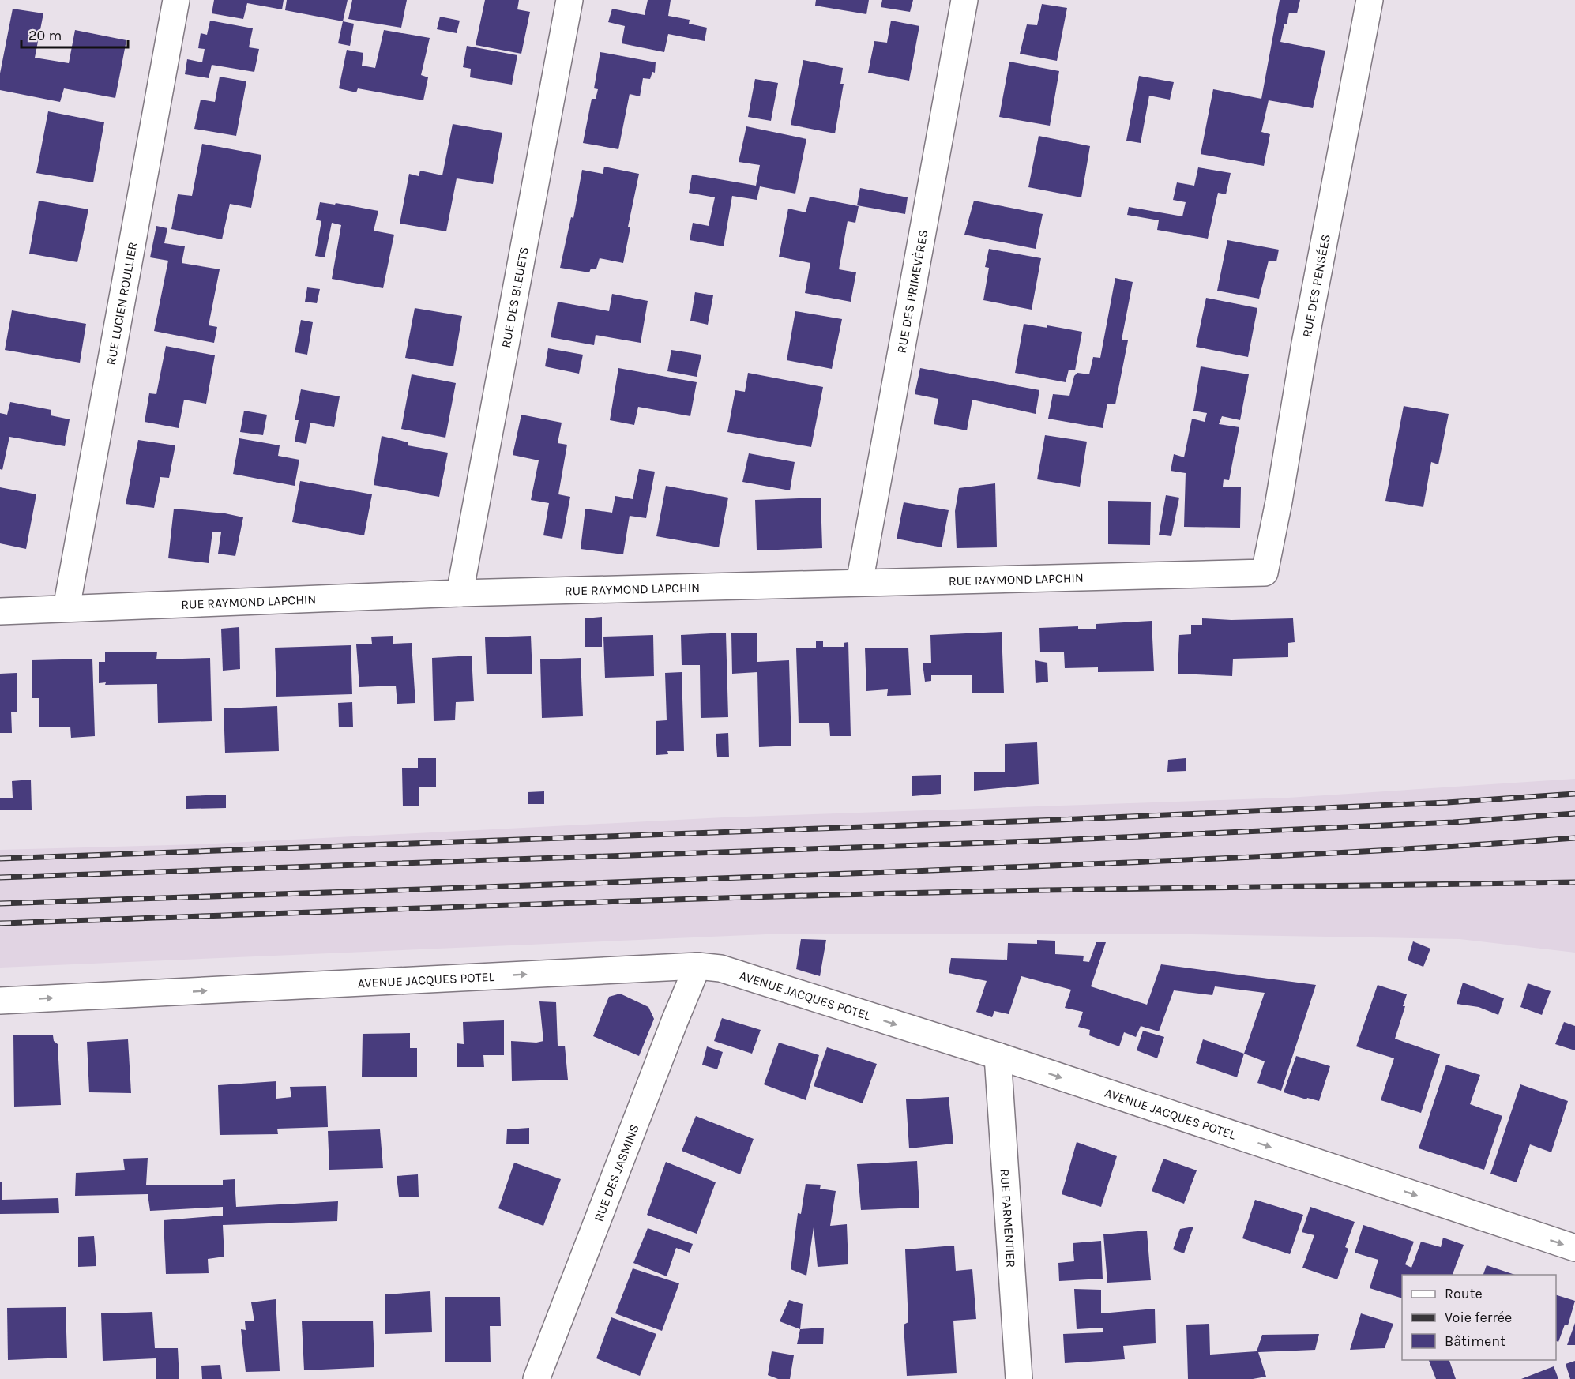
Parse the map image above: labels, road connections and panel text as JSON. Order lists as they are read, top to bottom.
{
  "streets": {
    "street": [
      "RUE DES PENSÉES",
      "RUE DES PRIMEVÈRES",
      "RUE DES BLEUETS",
      "RUE LUCIEN ROULLIER",
      "RUE RAYMOND LAPCHIN",
      "AVENUE JACQUES POTEL",
      "RUE DES JASMINS",
      "RUE PARMENTIER"
    ]
  },
  "crossings": [
    ["RUE DES PENSÉES", "RUE RAYMOND LAPCHIN"],
    ["RUE DES PRIMEVÈRES", "RUE RAYMOND LAPCHIN"],
    ["RUE DES BLEUETS", "RUE RAYMOND LAPCHIN"],
    ["RUE LUCIEN ROULLIER", "RUE RAYMOND LAPCHIN"],
    ["AVENUE JACQUES POTEL", "RUE DES JASMINS"],
    ["AVENUE JACQUES POTEL", "RUE PARMENTIER"]
  ],
  "one_way": ["AVENUE JACQUES POTEL"],
  "legend": ["Route", "Voie ferrée", "Bâtiment"],
  "scale_bar": "20 m"
}
